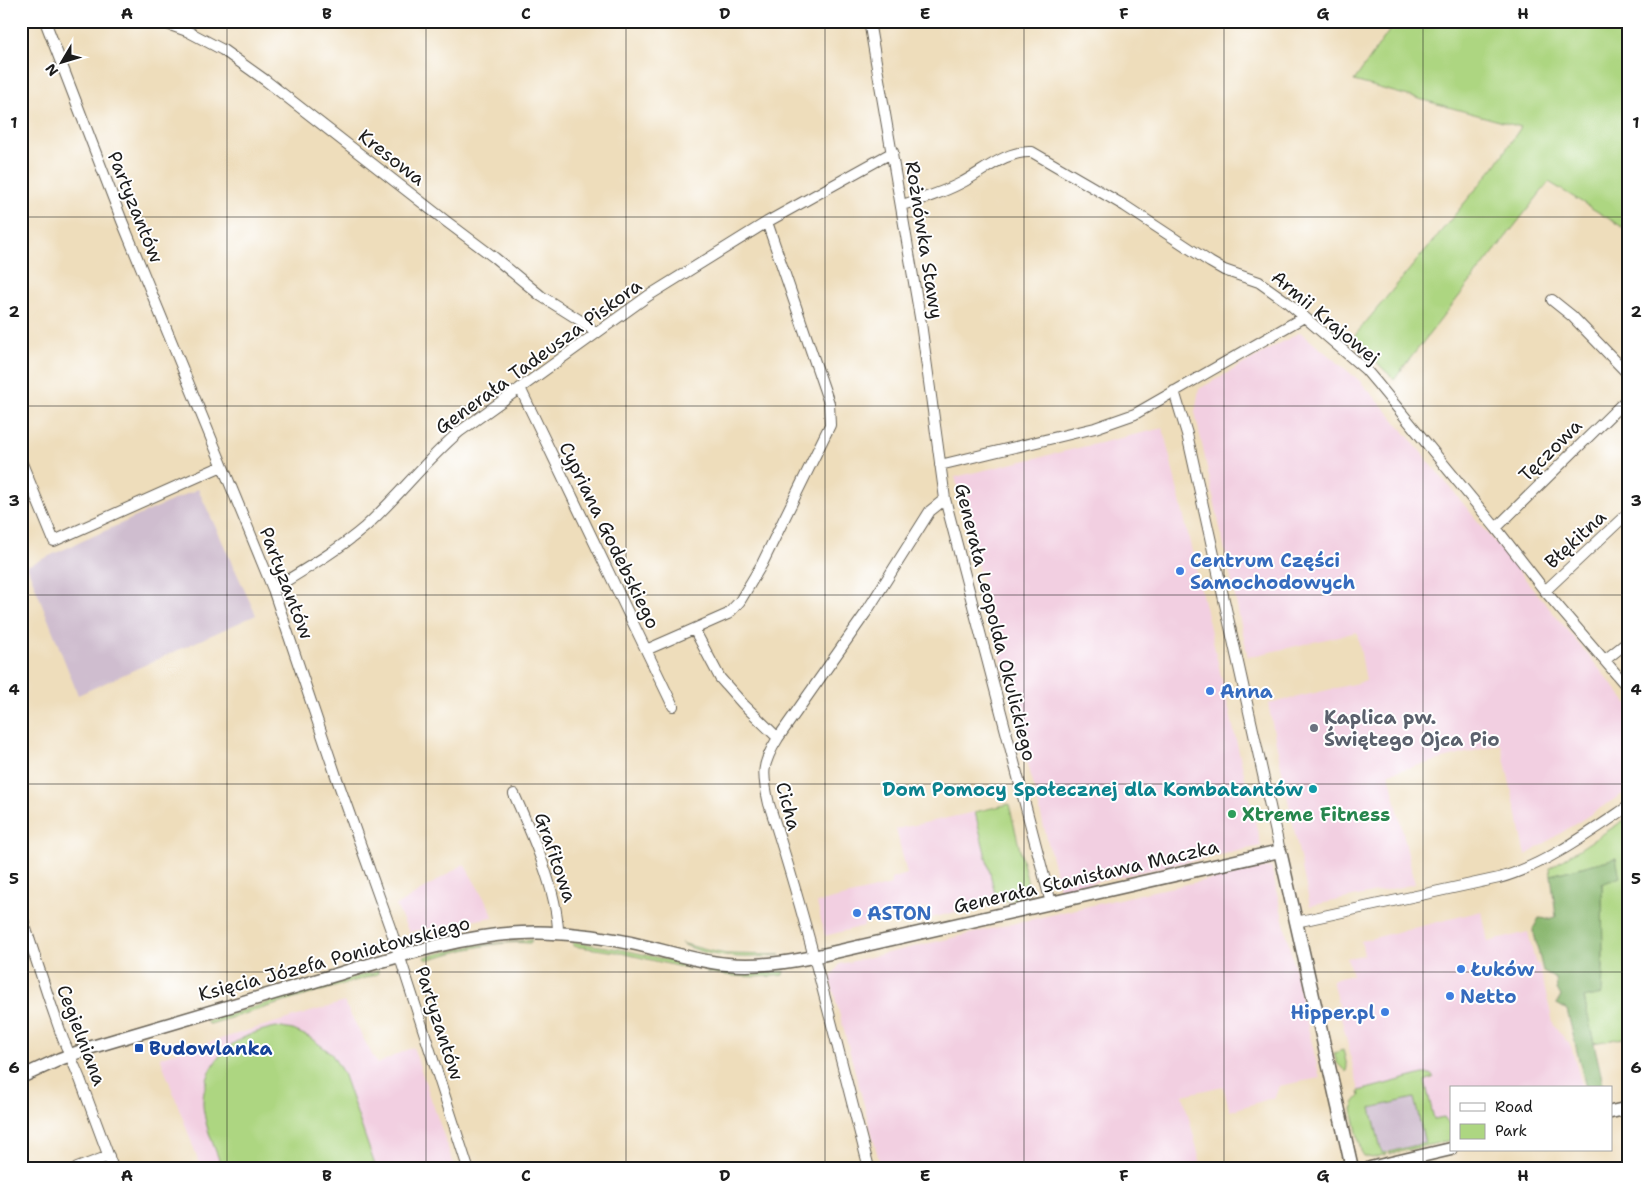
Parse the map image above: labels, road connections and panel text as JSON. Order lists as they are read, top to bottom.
{
  "streets": {
    "street": [
      "Kresowa",
      "Partyzantów",
      "Rożnówka Stawy",
      "Armii Krajowej",
      "Generała Tadeusza Piskora",
      "Tęczowa",
      "Cypriana Godebskiego",
      "Błękitna",
      "Generała Leopolda Okulickiego",
      "Cicha",
      "Grafitowa",
      "Generała Stanisława Maczka",
      "Księcia Józefa Poniatowskiego",
      "Cegielniana"
    ]
  },
  "crossings": [
    ["Kresowa", "Generała Tadeusza Piskora"],
    ["Partyzantów", "Generała Tadeusza Piskora"],
    ["Partyzantów", "Księcia Józefa Poniatowskiego"],
    ["Rożnówka Stawy", "Armii Krajowej"],
    ["Rożnówka Stawy", "Generała Leopolda Okulickiego"],
    ["Armii Krajowej", "Tęczowa"],
    ["Armii Krajowej", "Błękitna"],
    ["Generała Tadeusza Piskora", "Cypriana Godebskiego"],
    ["Generała Leopolda Okulickiego", "Cicha"],
    ["Generała Leopolda Okulickiego", "Generała Stanisława Maczka"],
    ["Cicha", "Generała Stanisława Maczka"],
    ["Cicha", "Księcia Józefa Poniatowskiego"],
    ["Grafitowa", "Księcia Józefa Poniatowskiego"],
    ["Generała Stanisława Maczka", "Księcia Józefa Poniatowskiego"],
    ["Księcia Józefa Poniatowskiego", "Cegielniana"]
  ],
  "places": {
    "other": [
      "Centrum Części Samochodowych",
      "Anna",
      "Kaplica pw. Świętego Ojca Pio",
      "Dom Pomocy Społecznej dla Kombatantów",
      "Xtreme Fitness",
      "ASTON",
      "Łuków",
      "Netto",
      "Hipper.pl"
    ],
    "transit": ["Budowlanka"]
  },
  "legend": ["Road", "Park"],
  "north": "bottom left",
  "grid": {
    "columns": [
      "A",
      "B",
      "C",
      "D",
      "E",
      "F",
      "G",
      "H"
    ],
    "rows": [
      "1",
      "2",
      "3",
      "4",
      "5",
      "6"
    ]
  }
}
